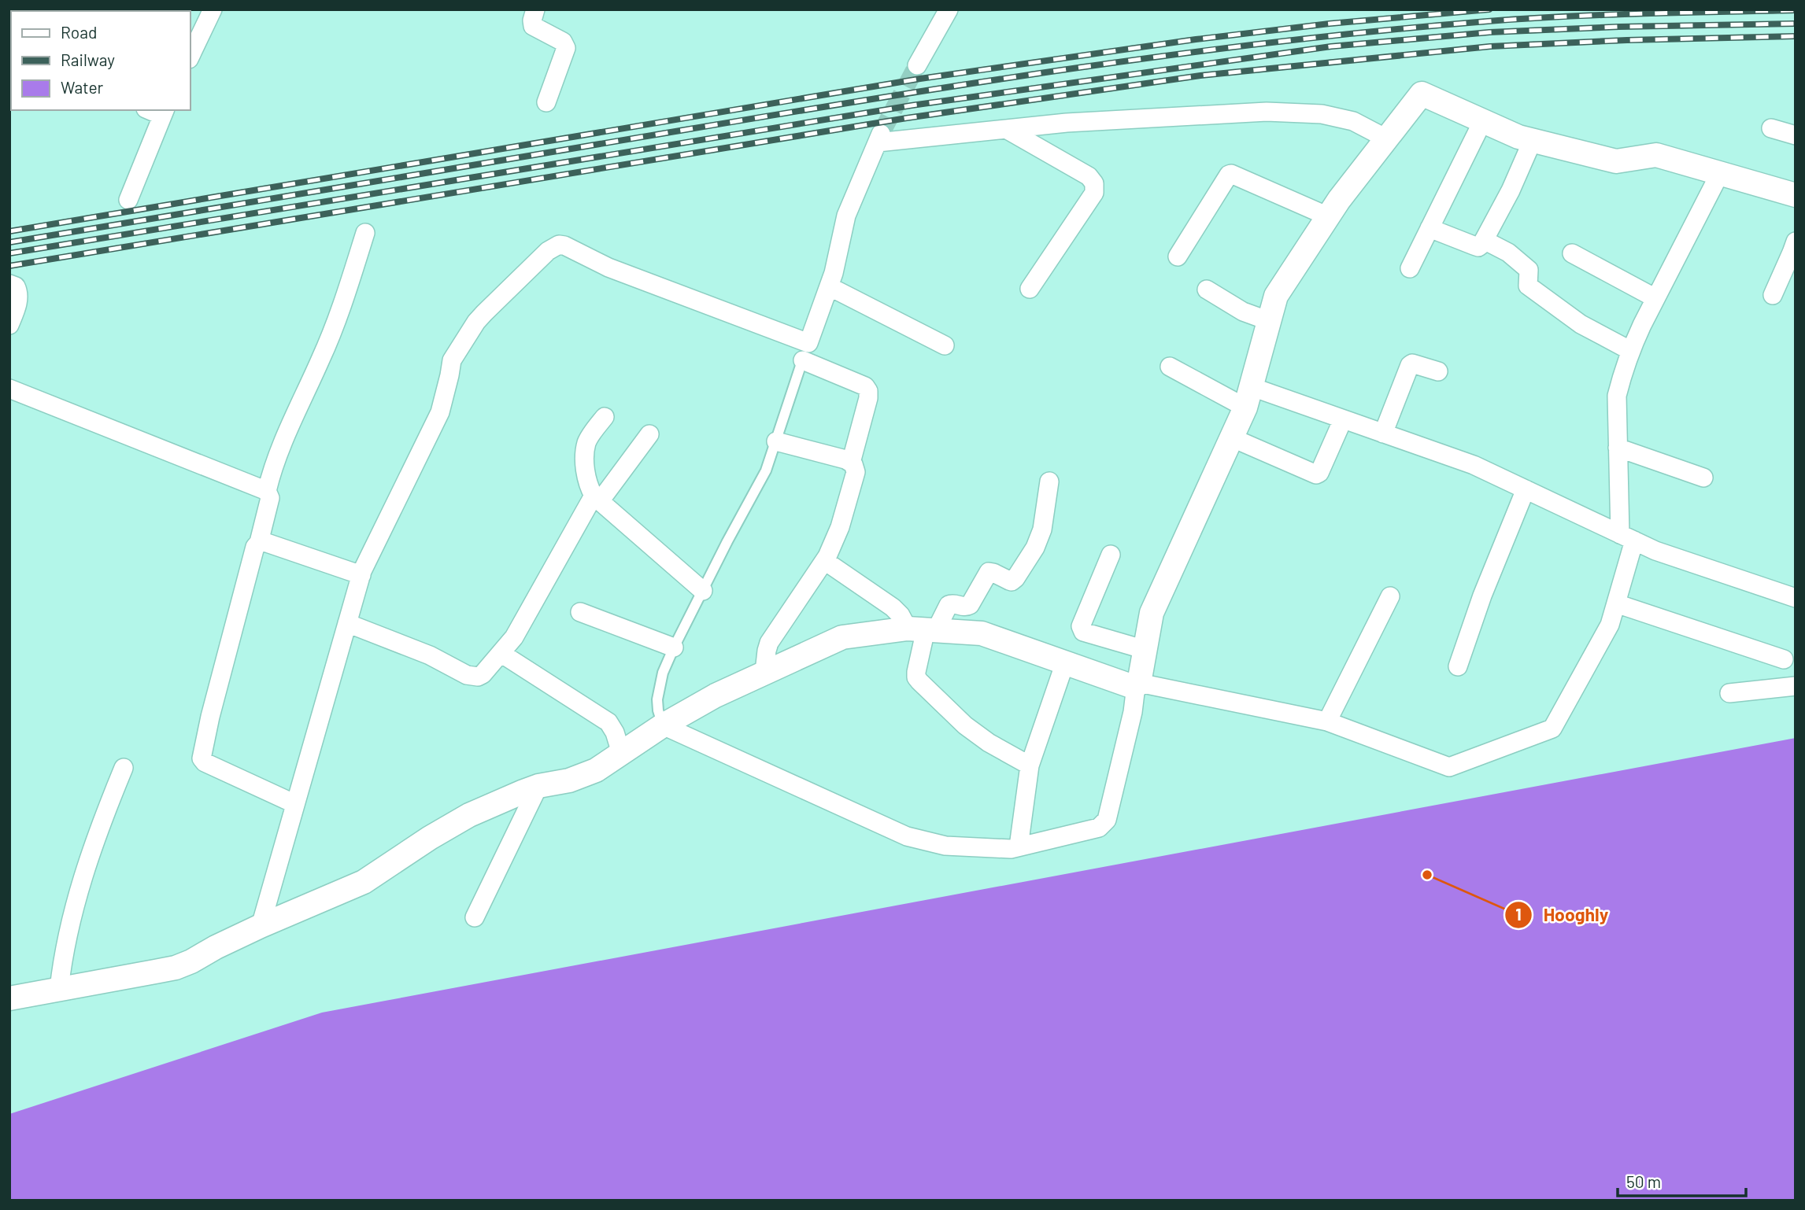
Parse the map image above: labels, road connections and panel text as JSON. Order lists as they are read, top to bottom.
{
  "places": ["Hooghly"],
  "legend": ["Road", "Railway", "Water"],
  "scale_bar": "50 m"
}
